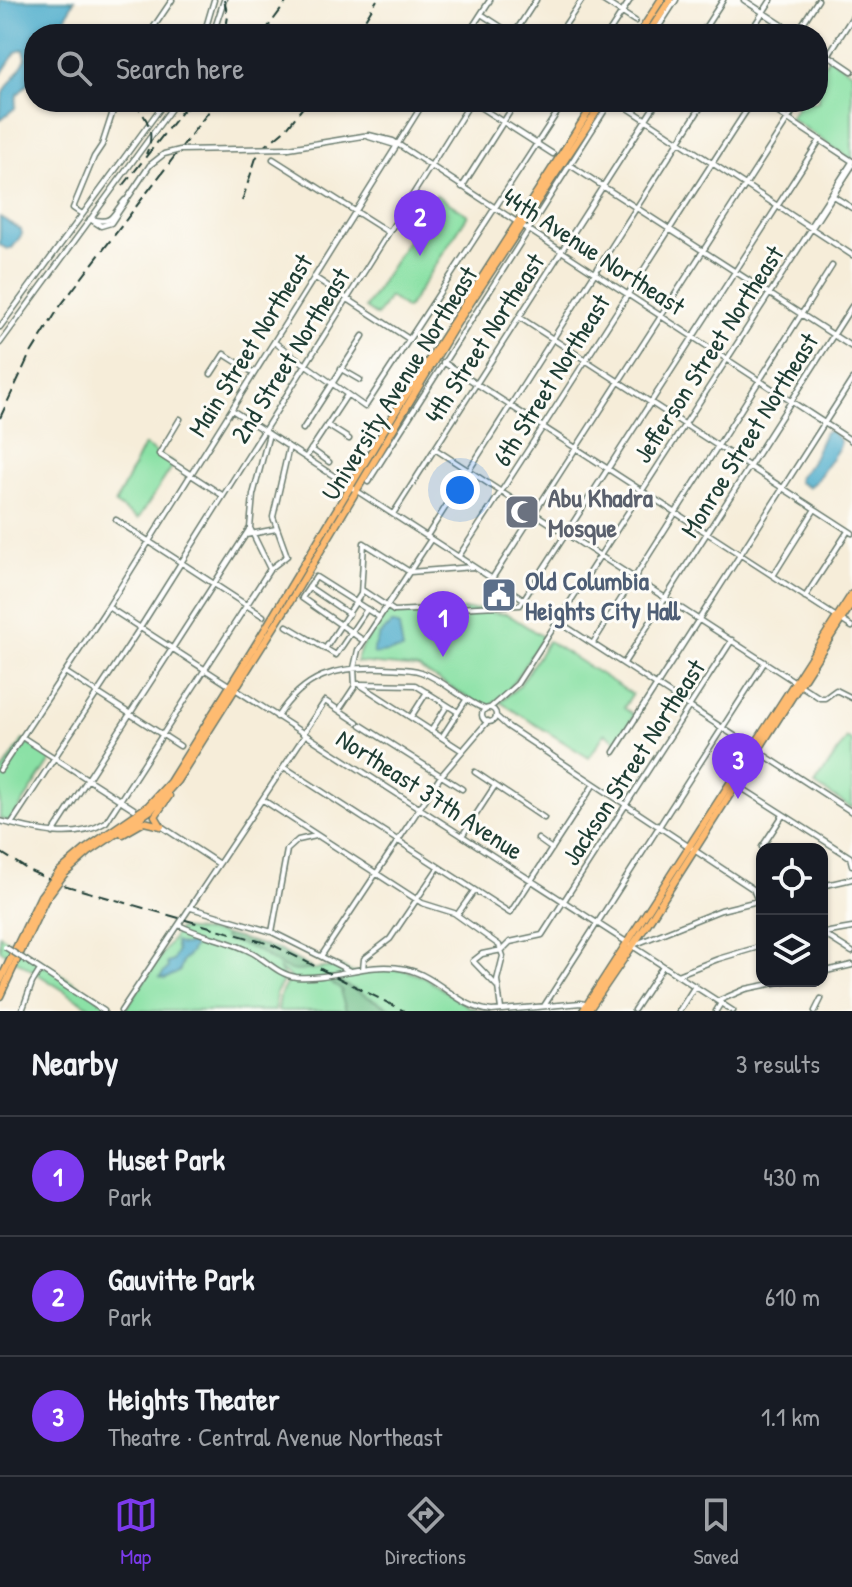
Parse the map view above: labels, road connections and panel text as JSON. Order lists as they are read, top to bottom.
{
  "streets": {
    "main road": ["University Avenue Northeast"],
    "street": [
      "44th Avenue Northeast",
      "4th Street Northeast",
      "Main Street Northeast",
      "Jefferson Street Northeast",
      "2nd Street Northeast",
      "6th Street Northeast",
      "Monroe Street Northeast",
      "Jackson Street Northeast",
      "Northeast 37th Avenue"
    ]
  },
  "crossings": [
    ["44th Avenue Northeast", "4th Street Northeast"],
    ["44th Avenue Northeast", "Main Street Northeast"],
    ["44th Avenue Northeast", "Jefferson Street Northeast"],
    ["44th Avenue Northeast", "2nd Street Northeast"],
    ["44th Avenue Northeast", "6th Street Northeast"],
    ["44th Avenue Northeast", "University Avenue Northeast"],
    ["44th Avenue Northeast", "Monroe Street Northeast"],
    ["Main Street Northeast", "Northeast 37th Avenue"],
    ["Jefferson Street Northeast", "Northeast 37th Avenue"],
    ["2nd Street Northeast", "Northeast 37th Avenue"],
    ["University Avenue Northeast", "Northeast 37th Avenue"],
    ["Jackson Street Northeast", "Northeast 37th Avenue"]
  ],
  "places": {
    "mosque": ["Abu Khadra Mosque"],
    "public building": ["Old Columbia Heights City Hall"]
  },
  "page": {
    "search": "Search here",
    "pins": ["2", "1", "3"],
    "heading": ["Nearby", "3 results"],
    "list": [
      {
        "mark": "1",
        "name": "Huset Park",
        "note": "Park",
        "value": "430 m"
      },
      {
        "mark": "2",
        "name": "Gauvitte Park",
        "note": "Park",
        "value": "610 m"
      },
      {
        "mark": "3",
        "name": "Heights Theater",
        "note": "Theatre · Central Avenue Northeast",
        "value": "1.1 km"
      }
    ],
    "nav": ["Map", "Directions", "Saved"]
  }
}
